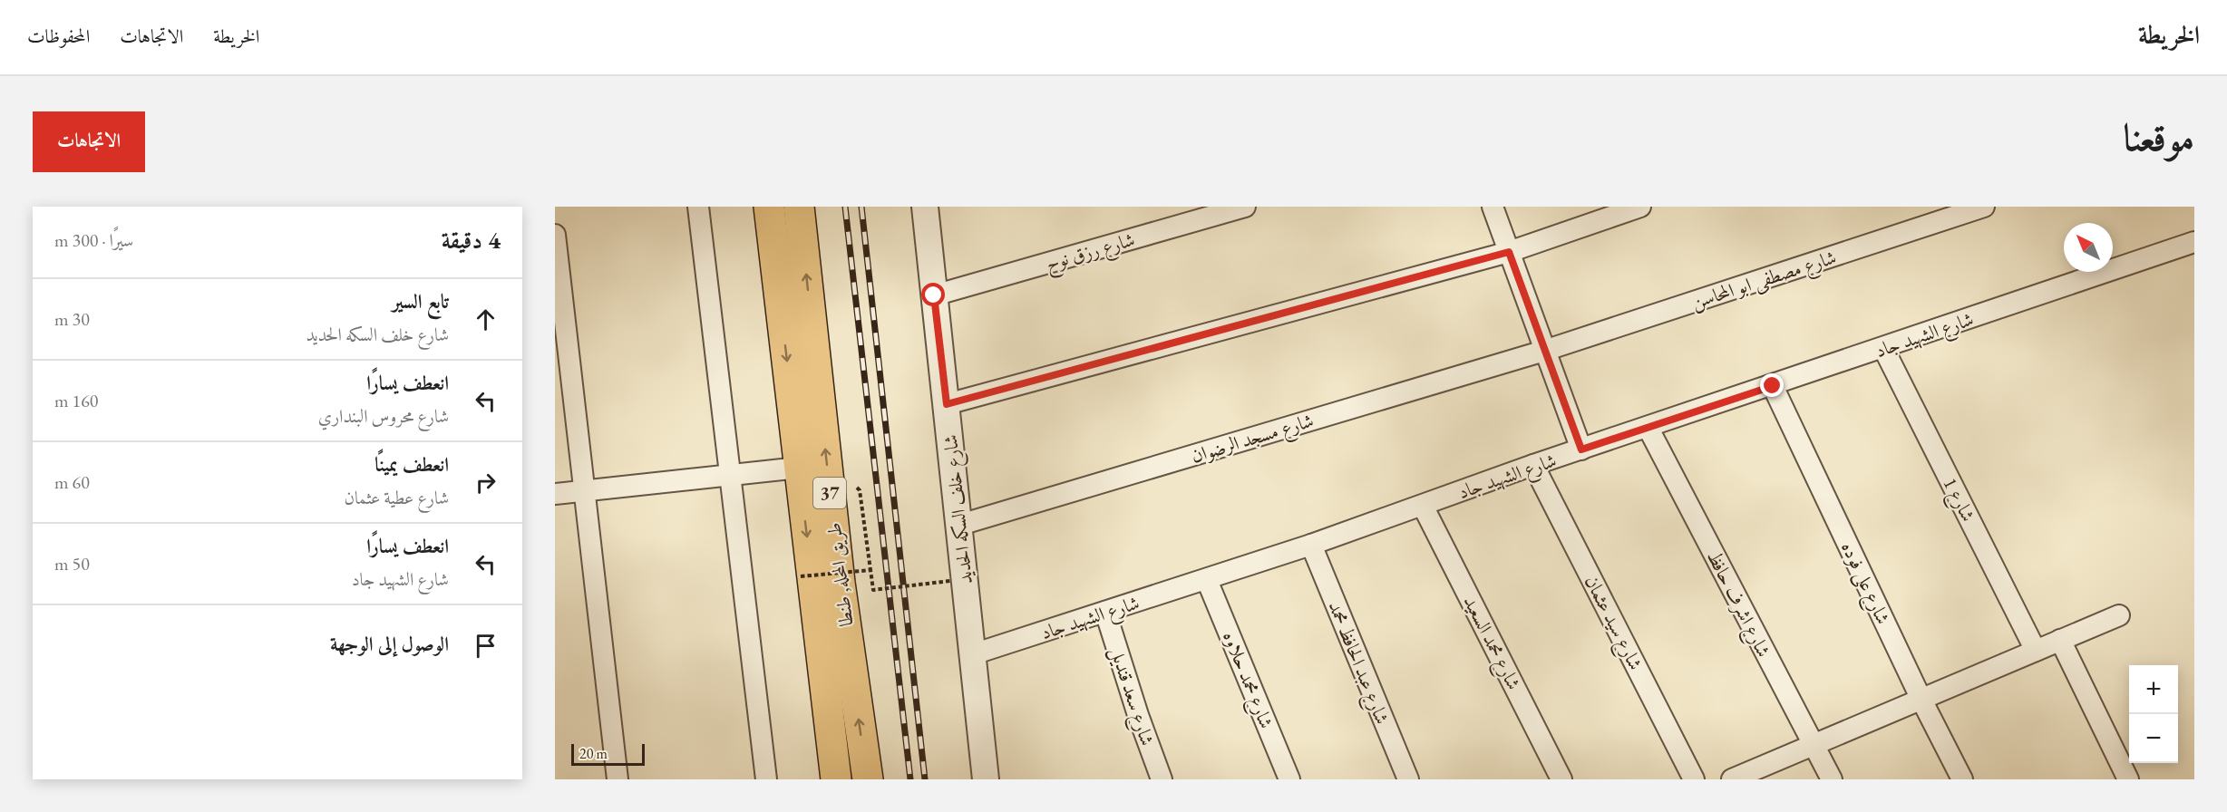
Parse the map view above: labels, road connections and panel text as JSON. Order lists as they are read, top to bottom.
{
  "streets": {
    "main road": ["37", "طريق المحله, طنطا"],
    "street": [
      "شارع رزق نوح",
      "شارع مصطفى ابو المحاسن",
      "شارع الشهيد جاد",
      "شارع مسجد الرضوان",
      "شارع 1",
      "شارع خلف السكه الحديد",
      "شارع على فوده",
      "شارع اشرف حافظ",
      "شارع سيد عثمان",
      "شارع محمد السعيد",
      "شارع عبد الحافظ محمد",
      "شارع محمد حلاوه",
      "شارع سعد قنديل"
    ]
  },
  "crossings": [
    ["شارع رزق نوح", "شارع خلف السكه الحديد"],
    ["شارع مصطفى ابو المحاسن", "شارع مسجد الرضوان"],
    ["شارع الشهيد جاد", "شارع 1"],
    ["شارع الشهيد جاد", "شارع خلف السكه الحديد"],
    ["شارع الشهيد جاد", "شارع على فوده"],
    ["شارع الشهيد جاد", "شارع اشرف حافظ"],
    ["شارع الشهيد جاد", "شارع سيد عثمان"],
    ["شارع الشهيد جاد", "شارع محمد السعيد"],
    ["شارع الشهيد جاد", "شارع عبد الحافظ محمد"],
    ["شارع الشهيد جاد", "شارع محمد حلاوه"],
    ["شارع الشهيد جاد", "شارع سعد قنديل"],
    ["شارع مسجد الرضوان", "شارع خلف السكه الحديد"]
  ],
  "scale_bar": "20 m",
  "north": "top left",
  "page": {
    "header": "الخريطة",
    "nav": ["الخريطة", "الاتجاهات", "المحفوظات"],
    "title": "موقعنا",
    "buttons": "الاتجاهات",
    "heading": ["4 دقيقة", "سيرًا · 300 m"],
    "list": [
      ["تابع السير", "شارع خلف السكه الحديد", "30 m"],
      ["انعطف يسارًا", "شارع محروس البنداري", "160 m"],
      ["انعطف يمينًا", "شارع عطية عثمان", "60 m"],
      ["انعطف يسارًا", "شارع الشهيد جاد", "50 m"],
      "الوصول إلى الوجهة"
    ],
    "map_buttons": ["+", "−"],
    "scale": "20 m"
  }
}
